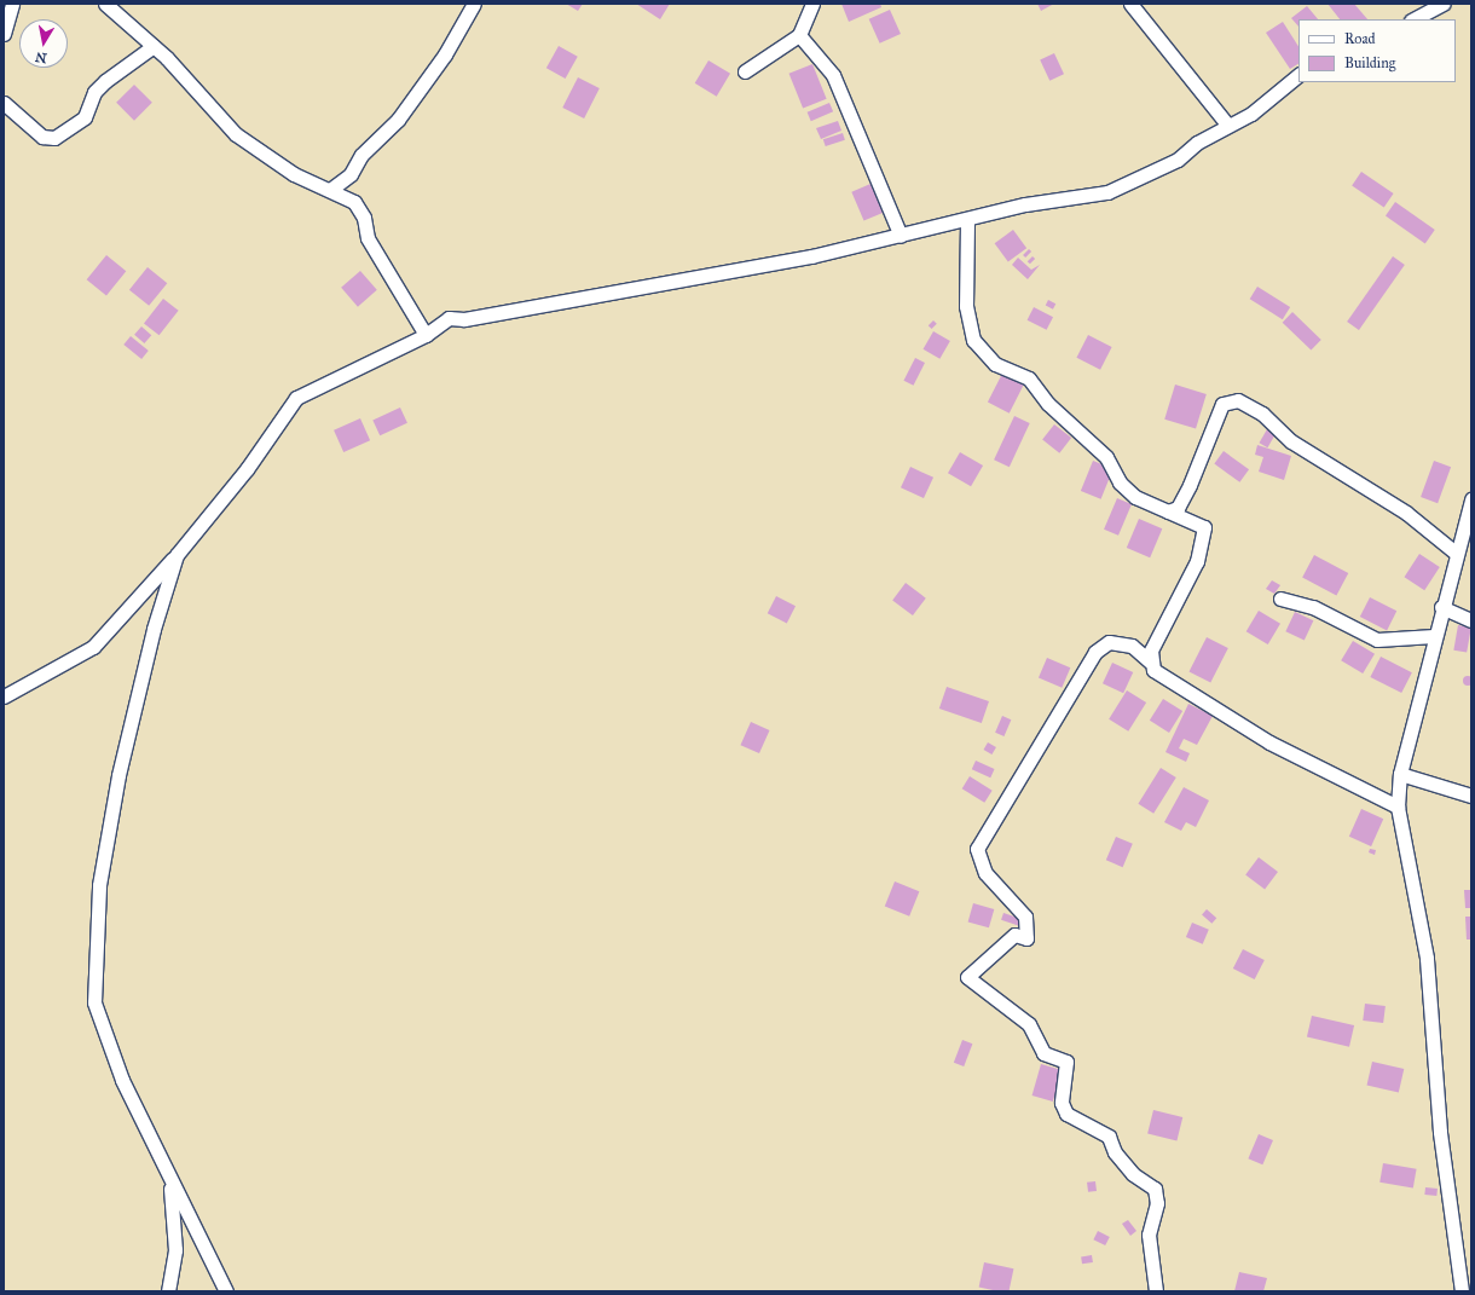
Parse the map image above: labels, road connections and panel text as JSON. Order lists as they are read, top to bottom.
{
  "legend": ["Road", "Building"],
  "north": "bottom"
}
